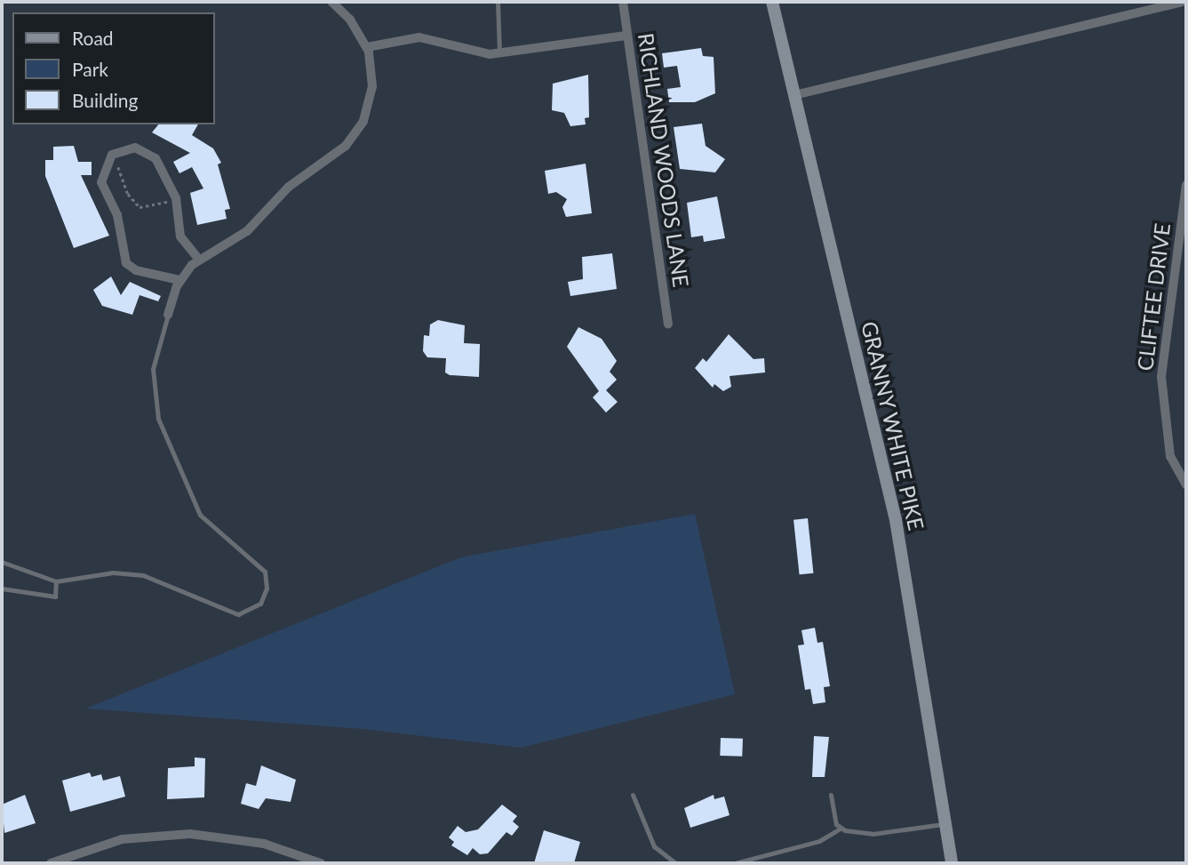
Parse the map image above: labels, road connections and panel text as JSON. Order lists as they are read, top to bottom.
{
  "streets": {
    "main road": ["GRANNY WHITE PIKE"],
    "street": ["RICHLAND WOODS LANE", "CLIFTEE DRIVE"]
  },
  "legend": ["Road", "Park", "Building"]
}
